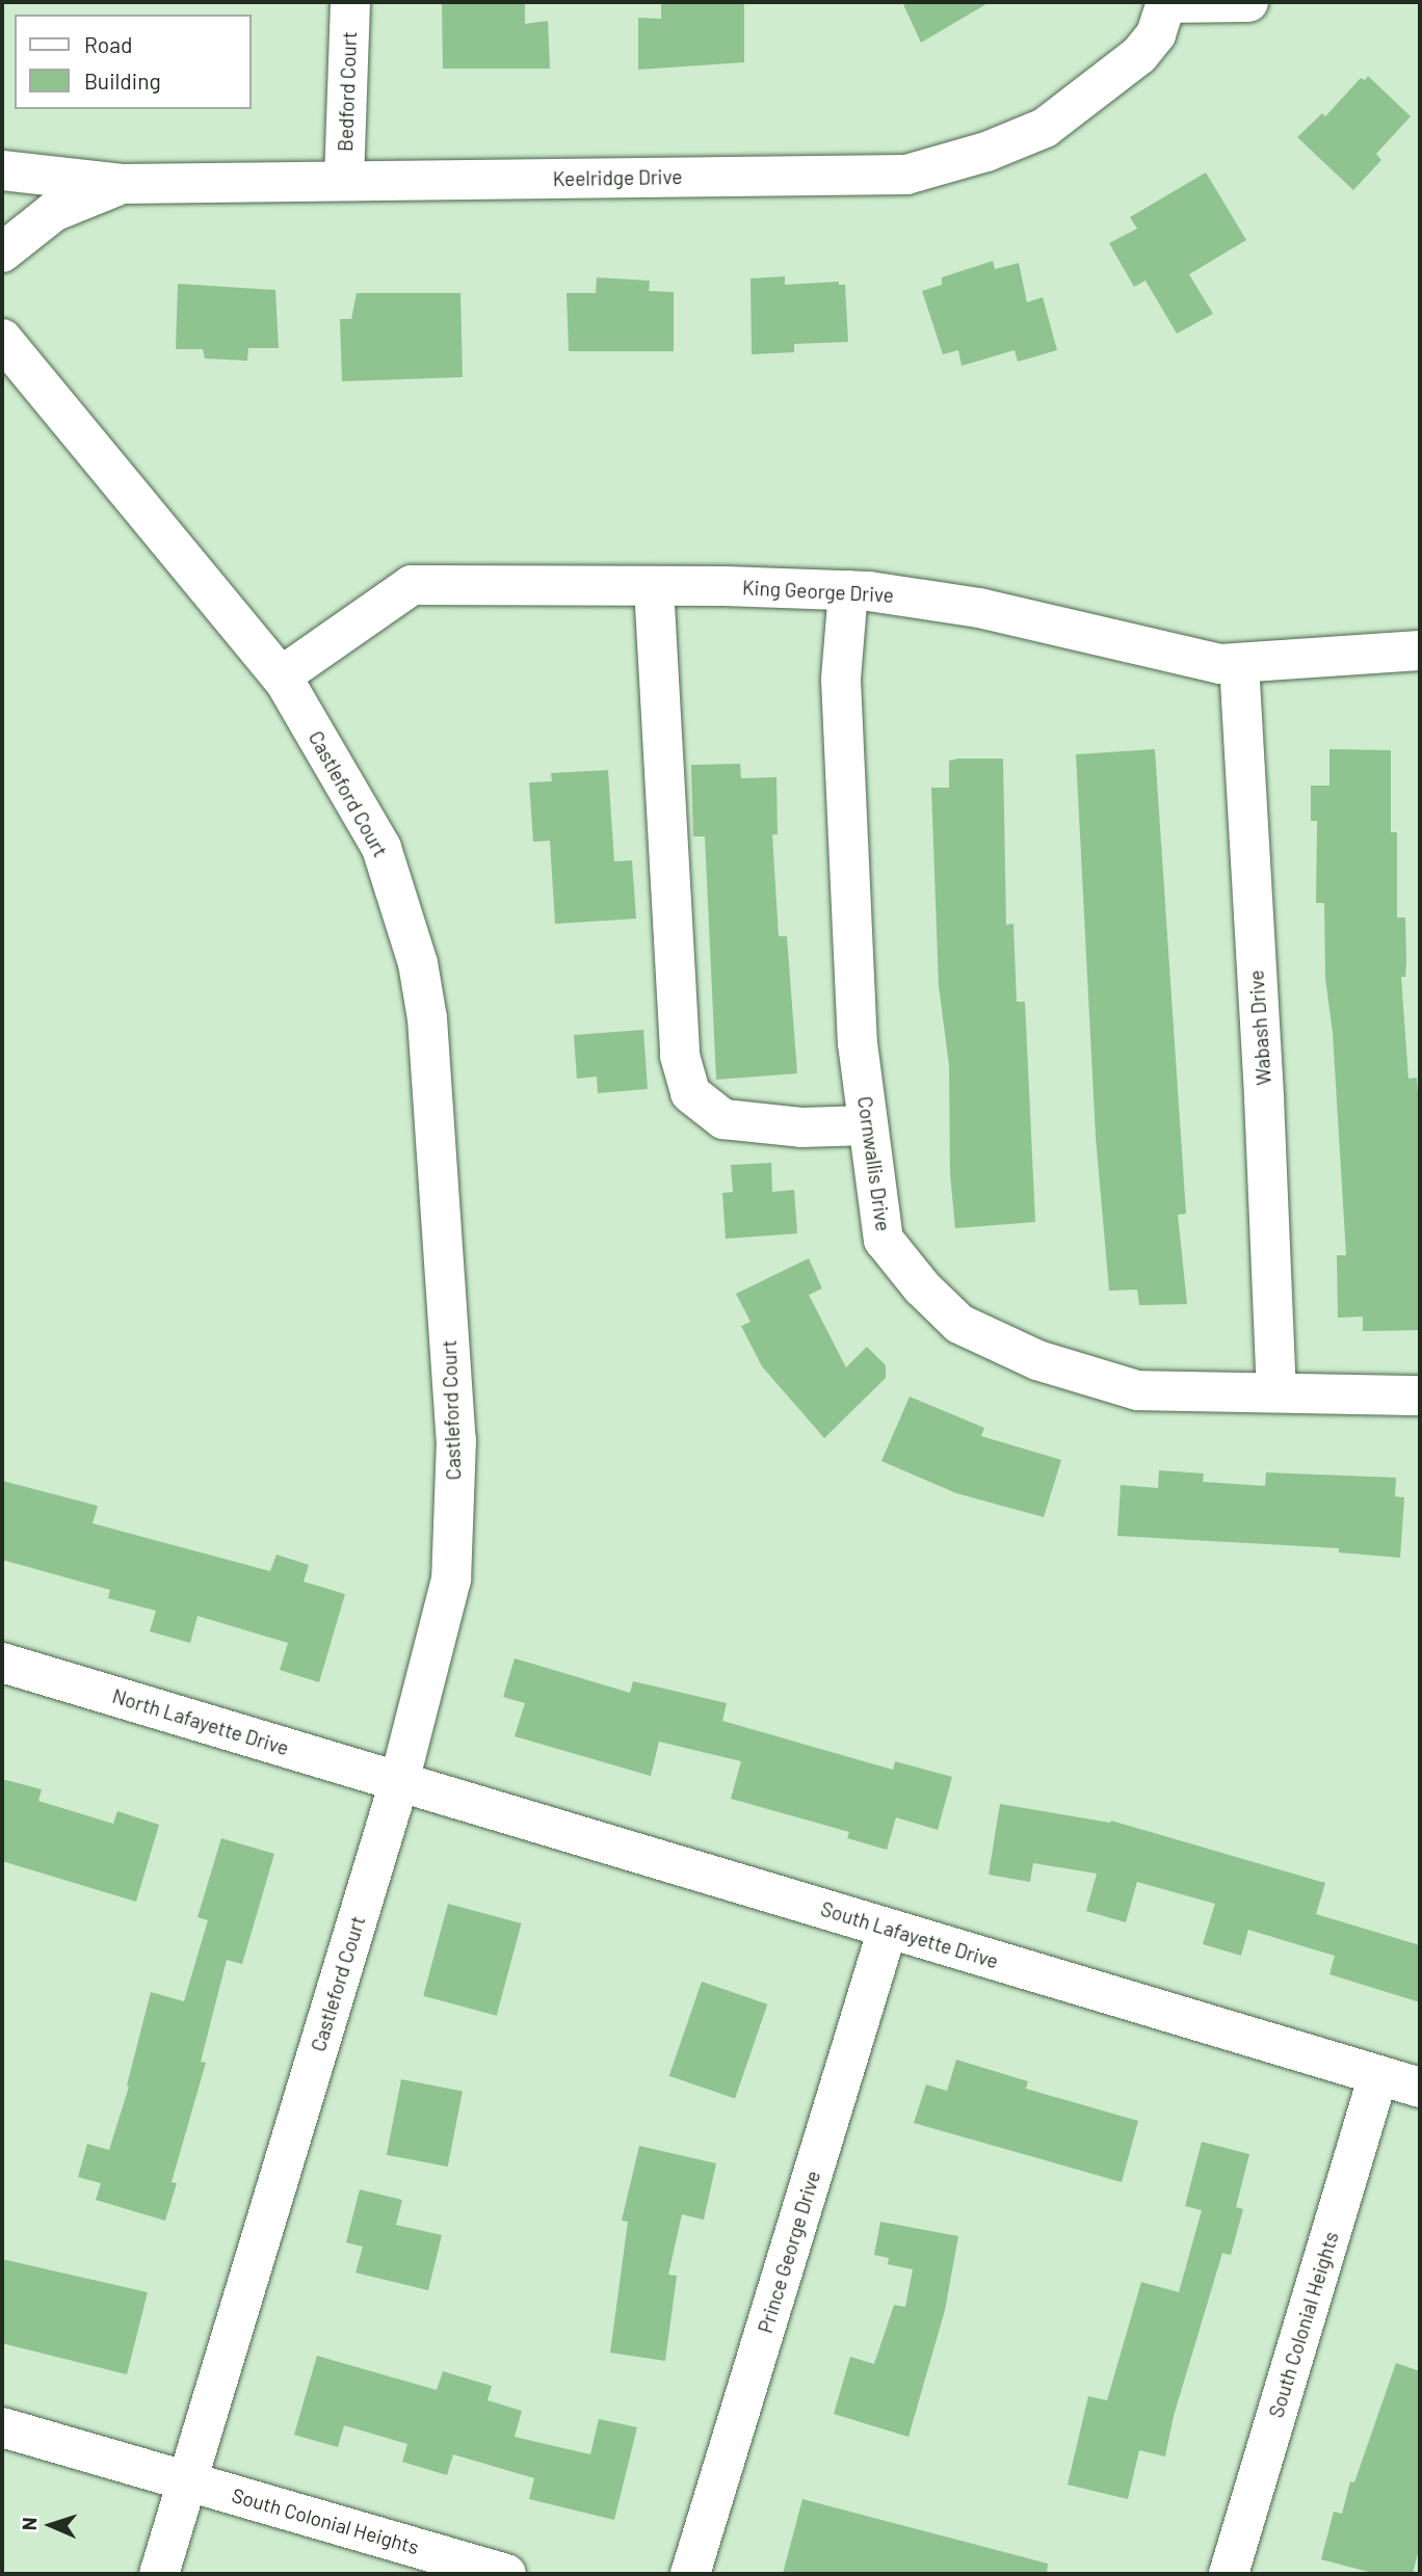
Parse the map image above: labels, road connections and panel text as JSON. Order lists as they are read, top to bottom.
{
  "streets": {
    "street": [
      "Bedford Court",
      "Keelridge Drive",
      "King George Drive",
      "Castleford Court",
      "Wabash Drive",
      "Cornwallis Drive",
      "North Lafayette Drive",
      "South Lafayette Drive",
      "Prince George Drive",
      "South Colonial Heights"
    ]
  },
  "crossings": [
    ["Bedford Court", "Keelridge Drive"],
    ["King George Drive", "Castleford Court"],
    ["King George Drive", "Wabash Drive"],
    ["King George Drive", "Cornwallis Drive"],
    ["Castleford Court", "North Lafayette Drive"],
    ["Castleford Court", "South Lafayette Drive"],
    ["Castleford Court", "South Colonial Heights"],
    ["Wabash Drive", "Cornwallis Drive"],
    ["North Lafayette Drive", "South Lafayette Drive"],
    ["South Lafayette Drive", "Prince George Drive"],
    ["South Lafayette Drive", "South Colonial Heights"]
  ],
  "legend": ["Road", "Building"],
  "north": "left"
}
